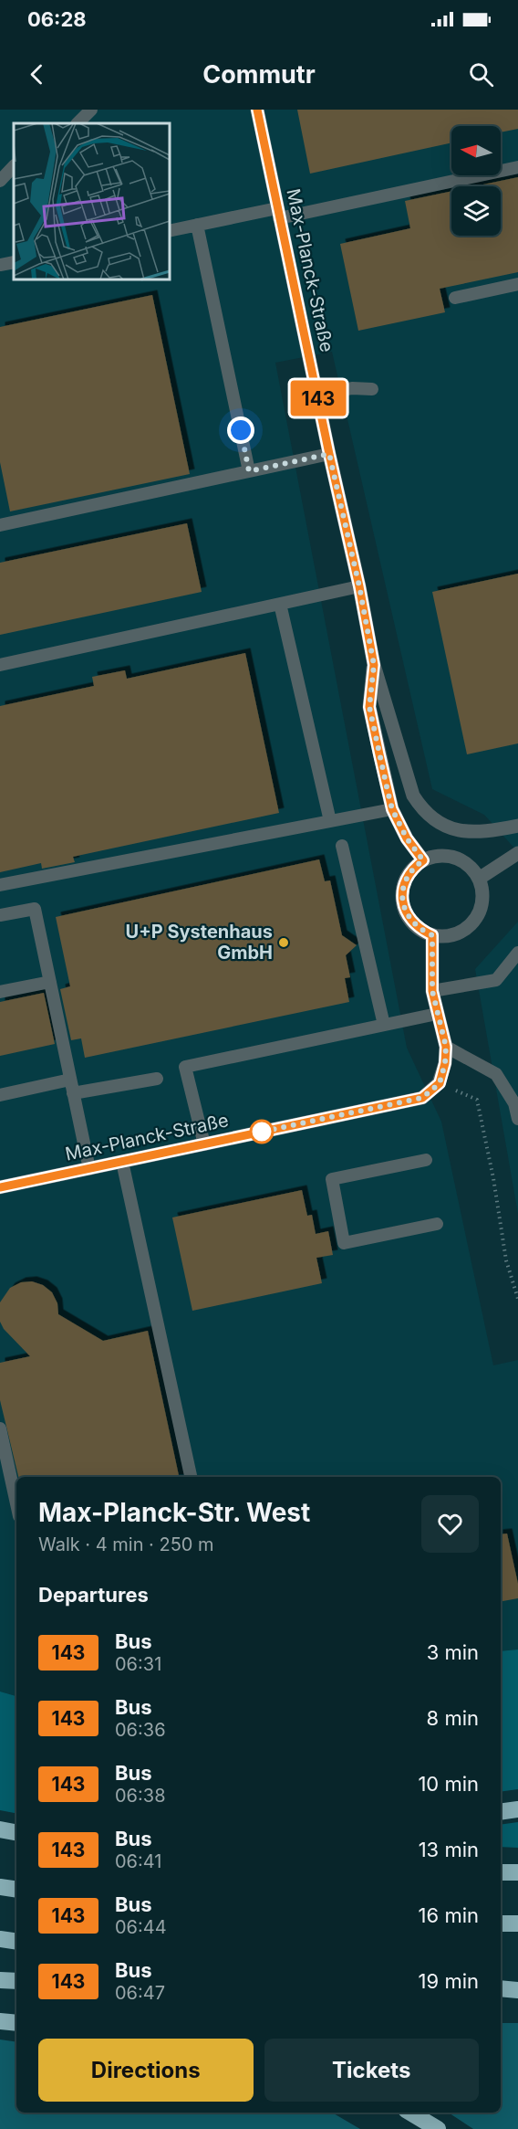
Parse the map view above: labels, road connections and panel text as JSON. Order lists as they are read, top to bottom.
{
  "streets": {
    "street": ["Max-Planck-Straße"]
  },
  "places": ["U+P Systenhaus GmbH"],
  "lines": ["bus line 143"],
  "north": "left",
  "page": {
    "status": "06:28",
    "header": "Commutr",
    "on_map": "143",
    "heading": [
      ["Max-Planck-Str. West", "Walk · 4 min · 250 m"],
      "Departures"
    ],
    "list": [
      {
        "mark": "143",
        "name": "Bus",
        "note": "06:31",
        "value": "3 min"
      },
      {
        "mark": "143",
        "name": "Bus",
        "note": "06:36",
        "value": "8 min"
      },
      {
        "mark": "143",
        "name": "Bus",
        "note": "06:38",
        "value": "10 min"
      },
      {
        "mark": "143",
        "name": "Bus",
        "note": "06:41",
        "value": "13 min"
      },
      {
        "mark": "143",
        "name": "Bus",
        "note": "06:44",
        "value": "16 min"
      },
      {
        "mark": "143",
        "name": "Bus",
        "note": "06:47",
        "value": "19 min"
      }
    ],
    "buttons": ["Directions", "Tickets"]
  }
}
